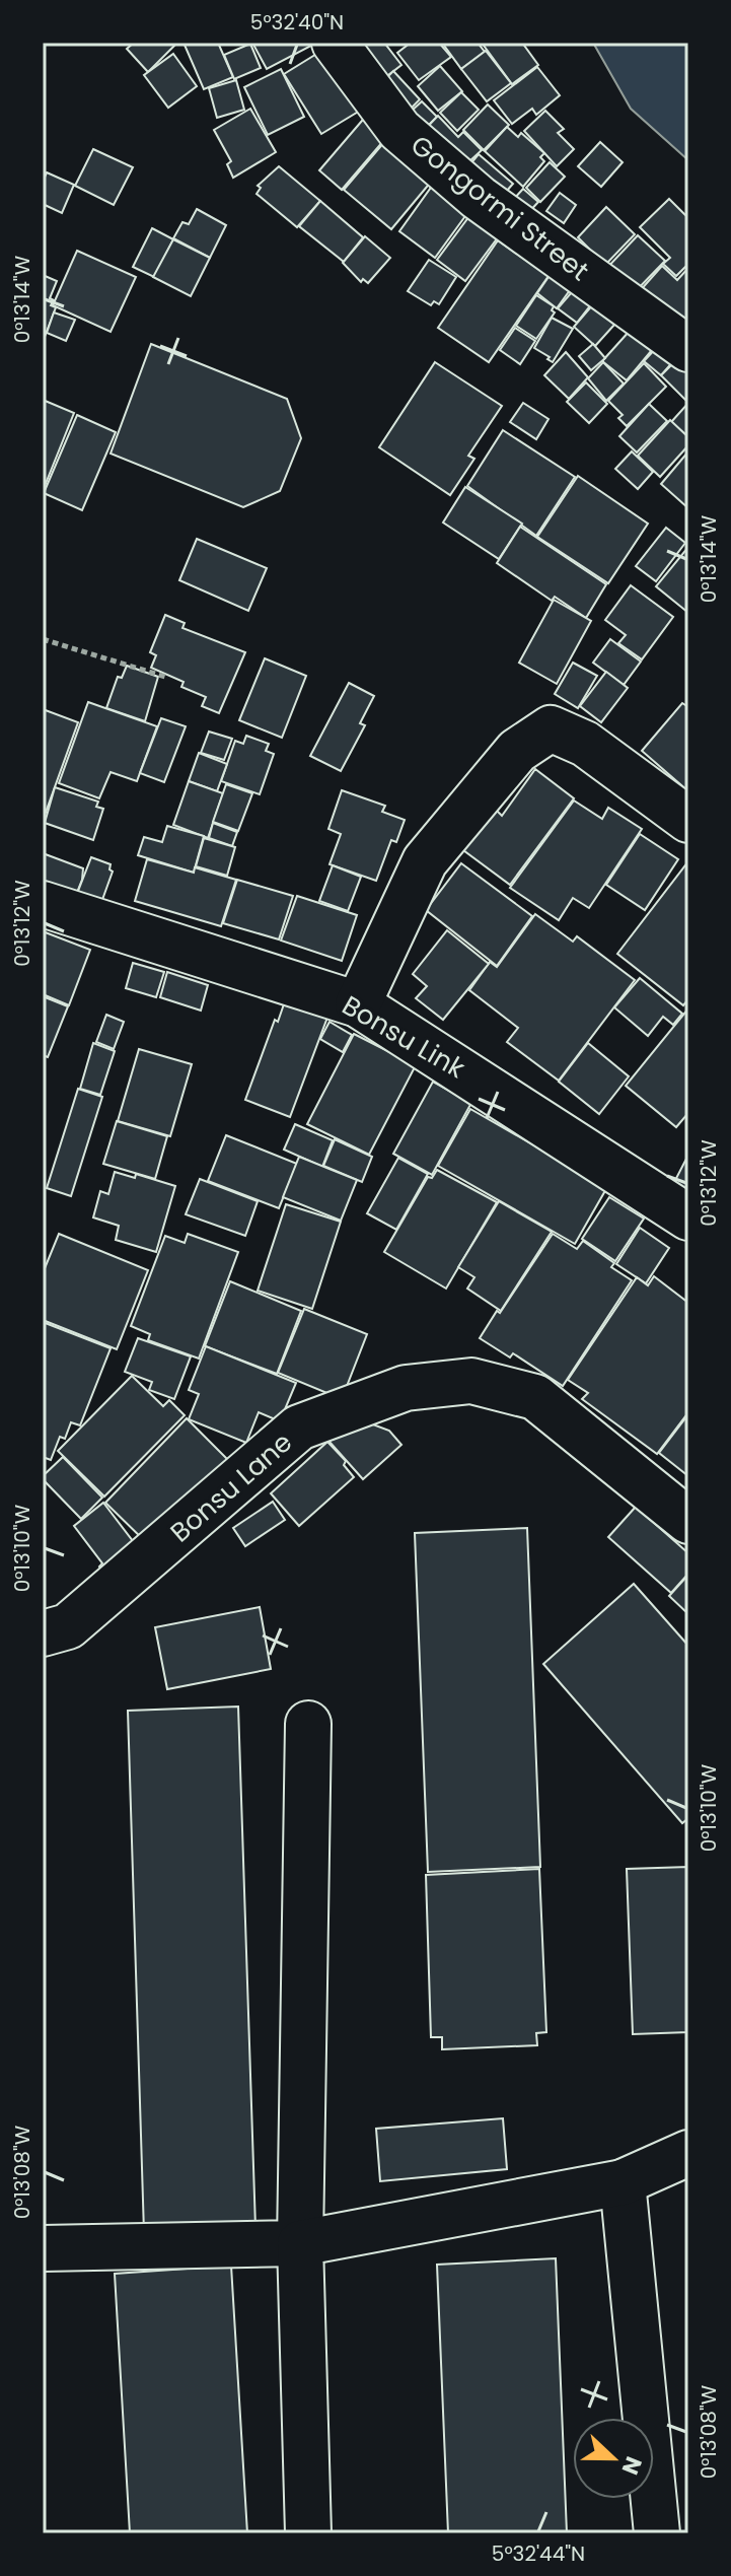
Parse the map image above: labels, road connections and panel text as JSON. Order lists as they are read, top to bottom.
{
  "streets": {
    "street": ["Gongormi Street", "Bonsu Link", "Bonsu Lane"]
  },
  "north": "right",
  "coordinates": [
    "5°32'40\"N",
    "0°13'14\"W",
    "0°13'12\"W",
    "0°13'10\"W",
    "0°13'08\"W",
    "5°32'44\"N"
  ]
}
